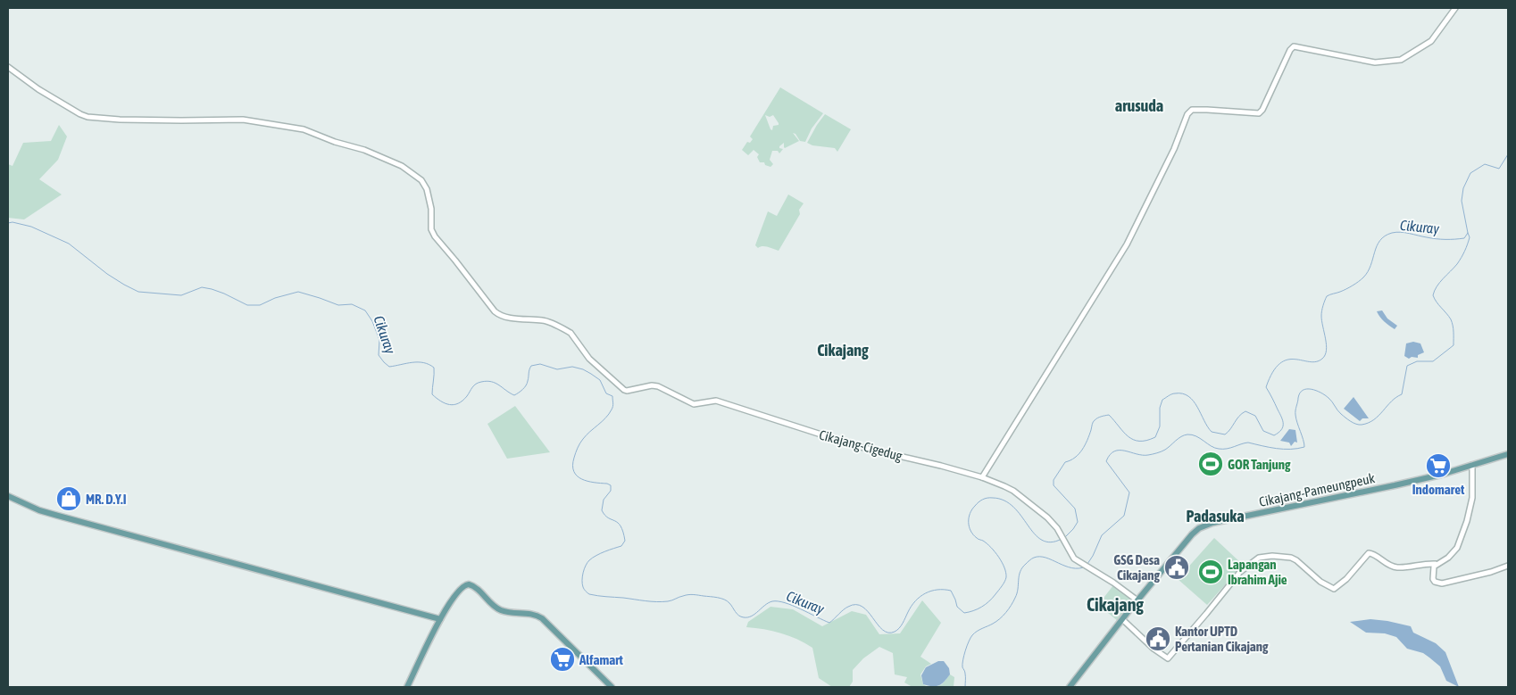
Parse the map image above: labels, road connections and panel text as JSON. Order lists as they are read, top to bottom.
{
  "streets": {
    "main road": ["Cikajang-Pameungpeuk"],
    "street": ["Cikajang-Cigedug"]
  },
  "crossings": [
    ["Cikajang-Cigedug", "Cikajang-Pameungpeuk"]
  ],
  "districts": [
    "arusuda",
    "Cikajang",
    "Padasuka",
    "Cikajang"
  ],
  "water": ["Cikuray"],
  "places": {
    "sports": ["GOR Tanjung", "Lapangan Ibrahim Ajie"],
    "supermarket": ["Indomaret", "Alfamart"],
    "shop": ["MR. D.Y.I"],
    "public building": ["GSG Desa Cikajang", "Kantor UPTD Pertanian Cikajang"]
  }
}
